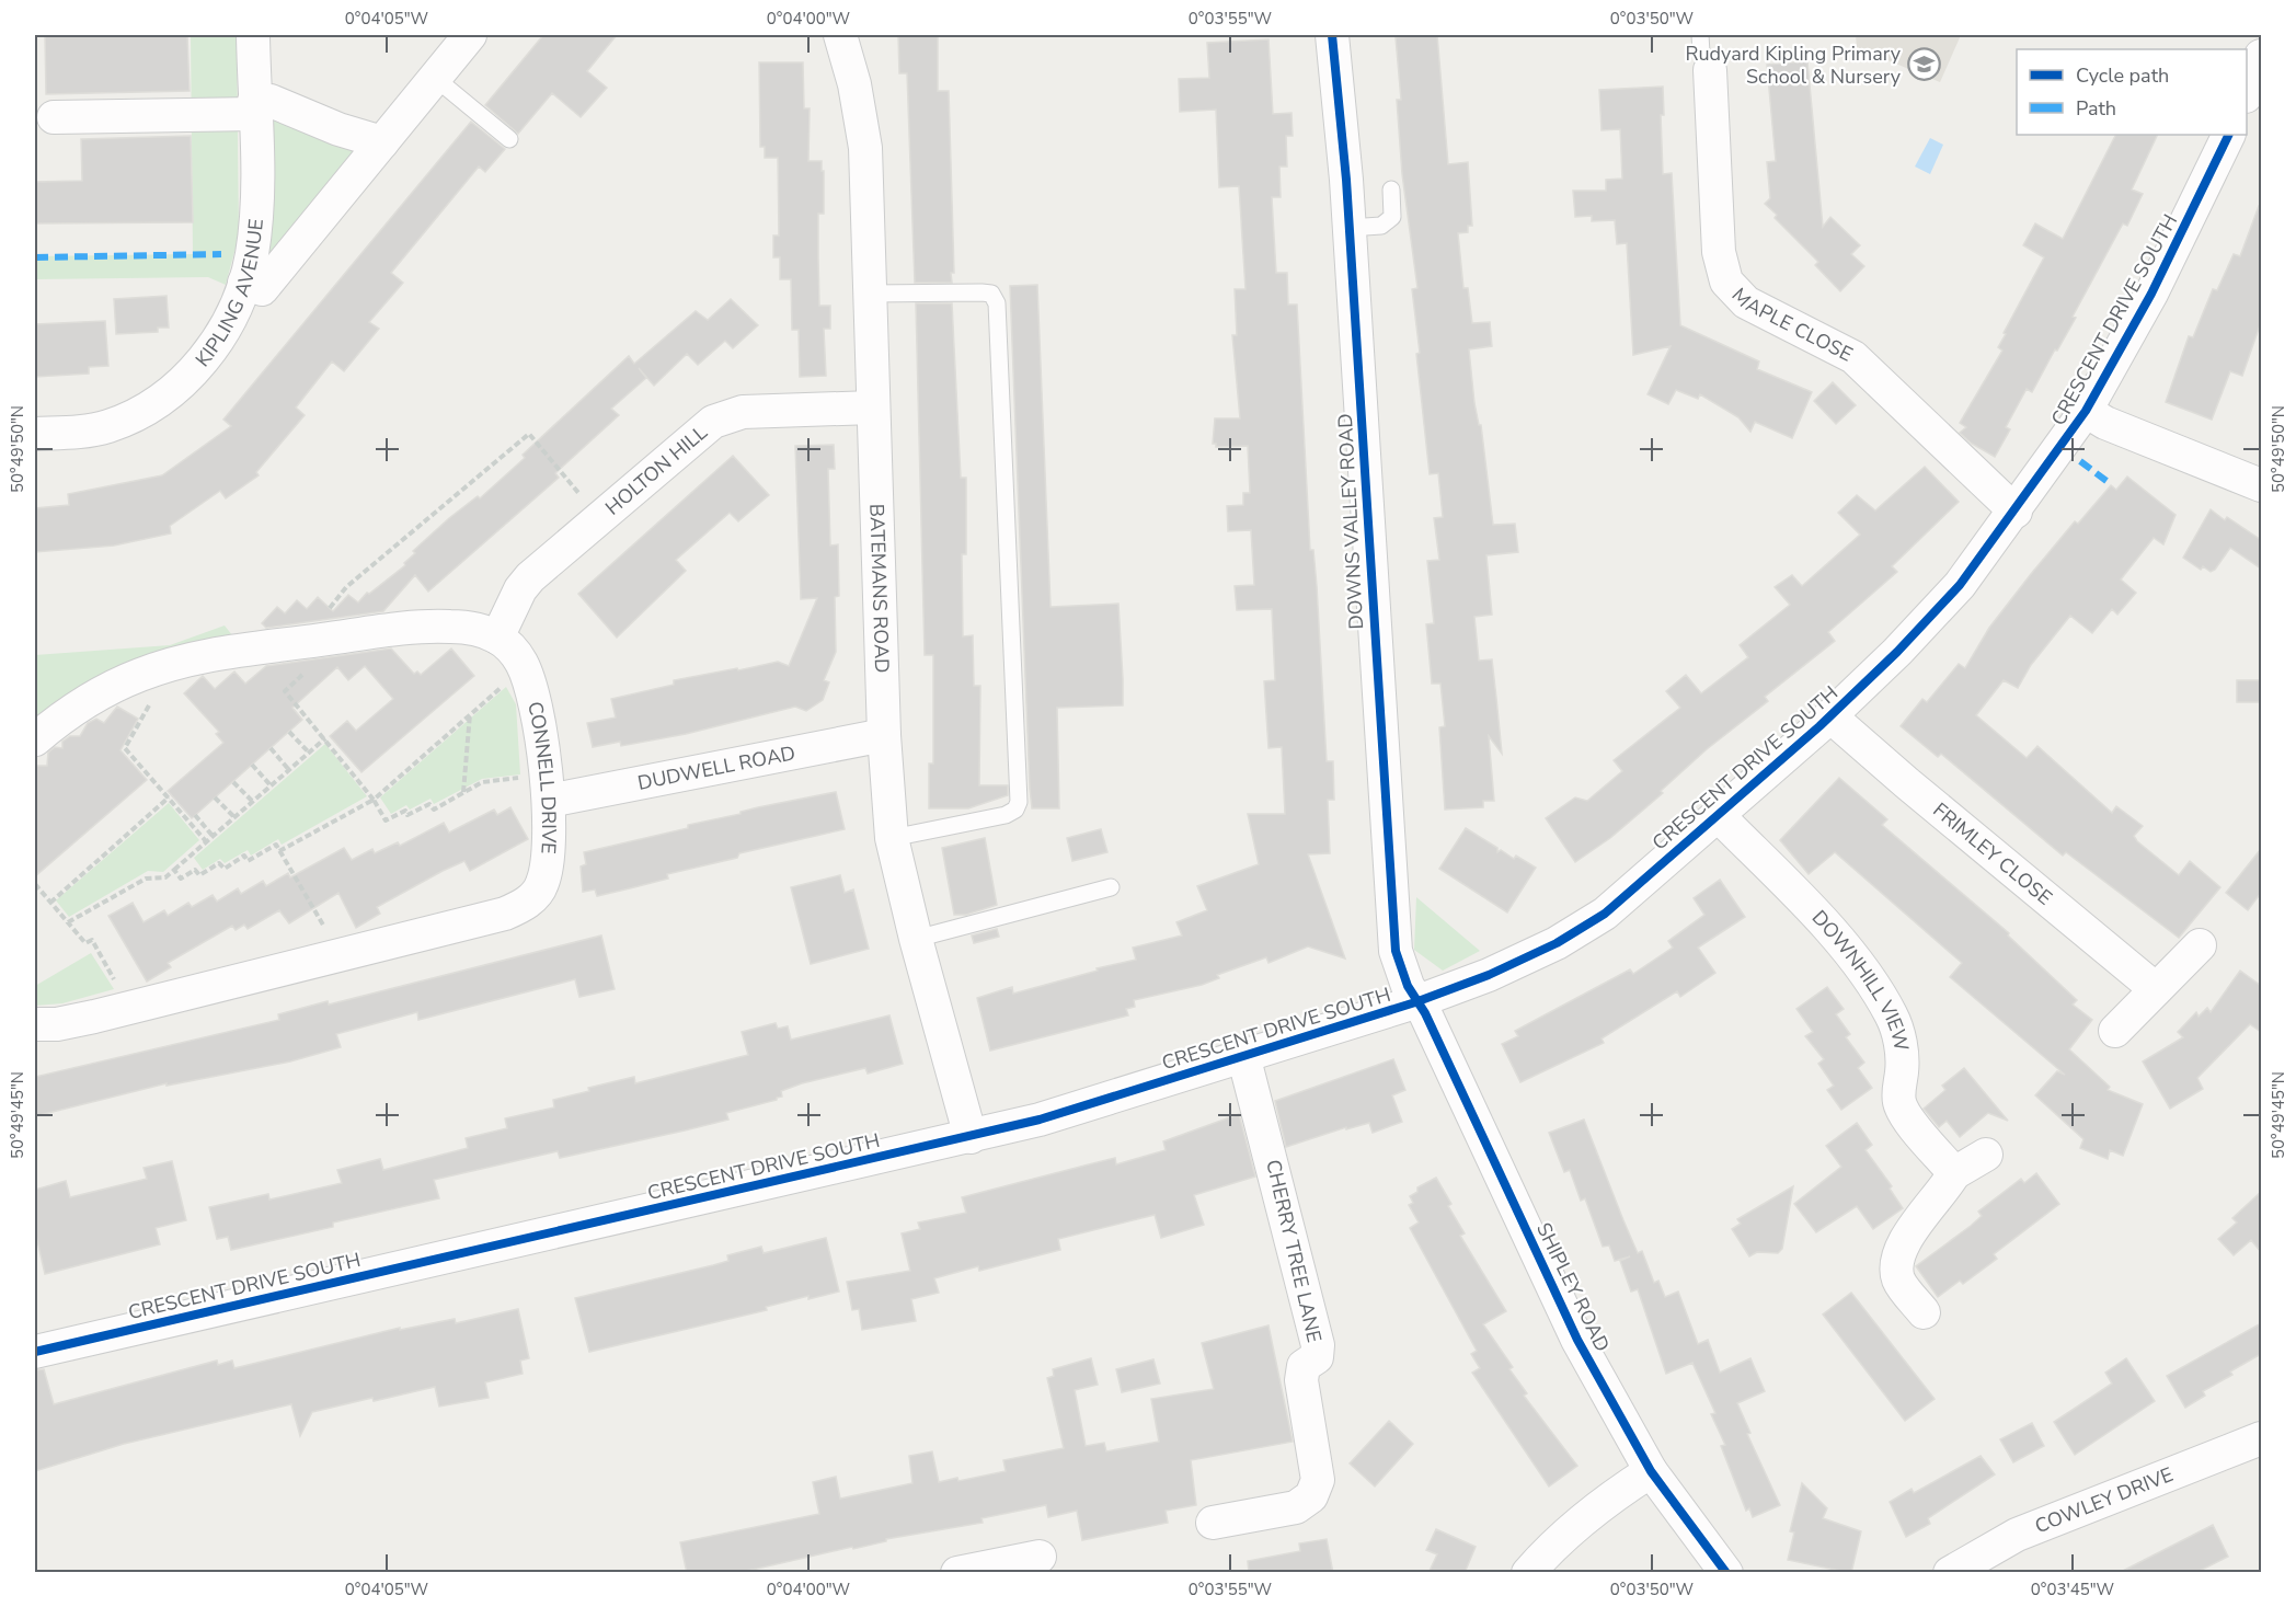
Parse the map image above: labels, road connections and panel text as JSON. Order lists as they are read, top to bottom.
{
  "streets": {
    "street": [
      "KIPLING AVENUE",
      "CRESCENT DRIVE SOUTH",
      "MAPLE CLOSE",
      "HOLTON HILL",
      "DOWNS VALLEY ROAD",
      "BATEMANS ROAD",
      "DUDWELL ROAD",
      "CONNELL DRIVE",
      "FRIMLEY CLOSE",
      "DOWNHILL VIEW",
      "CHERRY TREE LANE",
      "SHIPLEY ROAD",
      "COWLEY DRIVE"
    ]
  },
  "crossings": [
    ["CRESCENT DRIVE SOUTH", "MAPLE CLOSE"],
    ["CRESCENT DRIVE SOUTH", "DOWNS VALLEY ROAD"],
    ["CRESCENT DRIVE SOUTH", "BATEMANS ROAD"],
    ["CRESCENT DRIVE SOUTH", "FRIMLEY CLOSE"],
    ["CRESCENT DRIVE SOUTH", "DOWNHILL VIEW"],
    ["CRESCENT DRIVE SOUTH", "CHERRY TREE LANE"],
    ["CRESCENT DRIVE SOUTH", "SHIPLEY ROAD"],
    ["HOLTON HILL", "BATEMANS ROAD"],
    ["HOLTON HILL", "CONNELL DRIVE"],
    ["DOWNS VALLEY ROAD", "SHIPLEY ROAD"],
    ["BATEMANS ROAD", "DUDWELL ROAD"],
    ["DUDWELL ROAD", "CONNELL DRIVE"]
  ],
  "places": {
    "school or university": ["Rudyard Kipling Primary School & Nursery"]
  },
  "legend": ["Cycle path", "Path"],
  "coordinates": [
    "0°04'05\"W",
    "0°04'00\"W",
    "0°03'55\"W",
    "0°03'50\"W",
    "50°49'50\"N",
    "50°49'45\"N",
    "0°03'45\"W"
  ]
}
